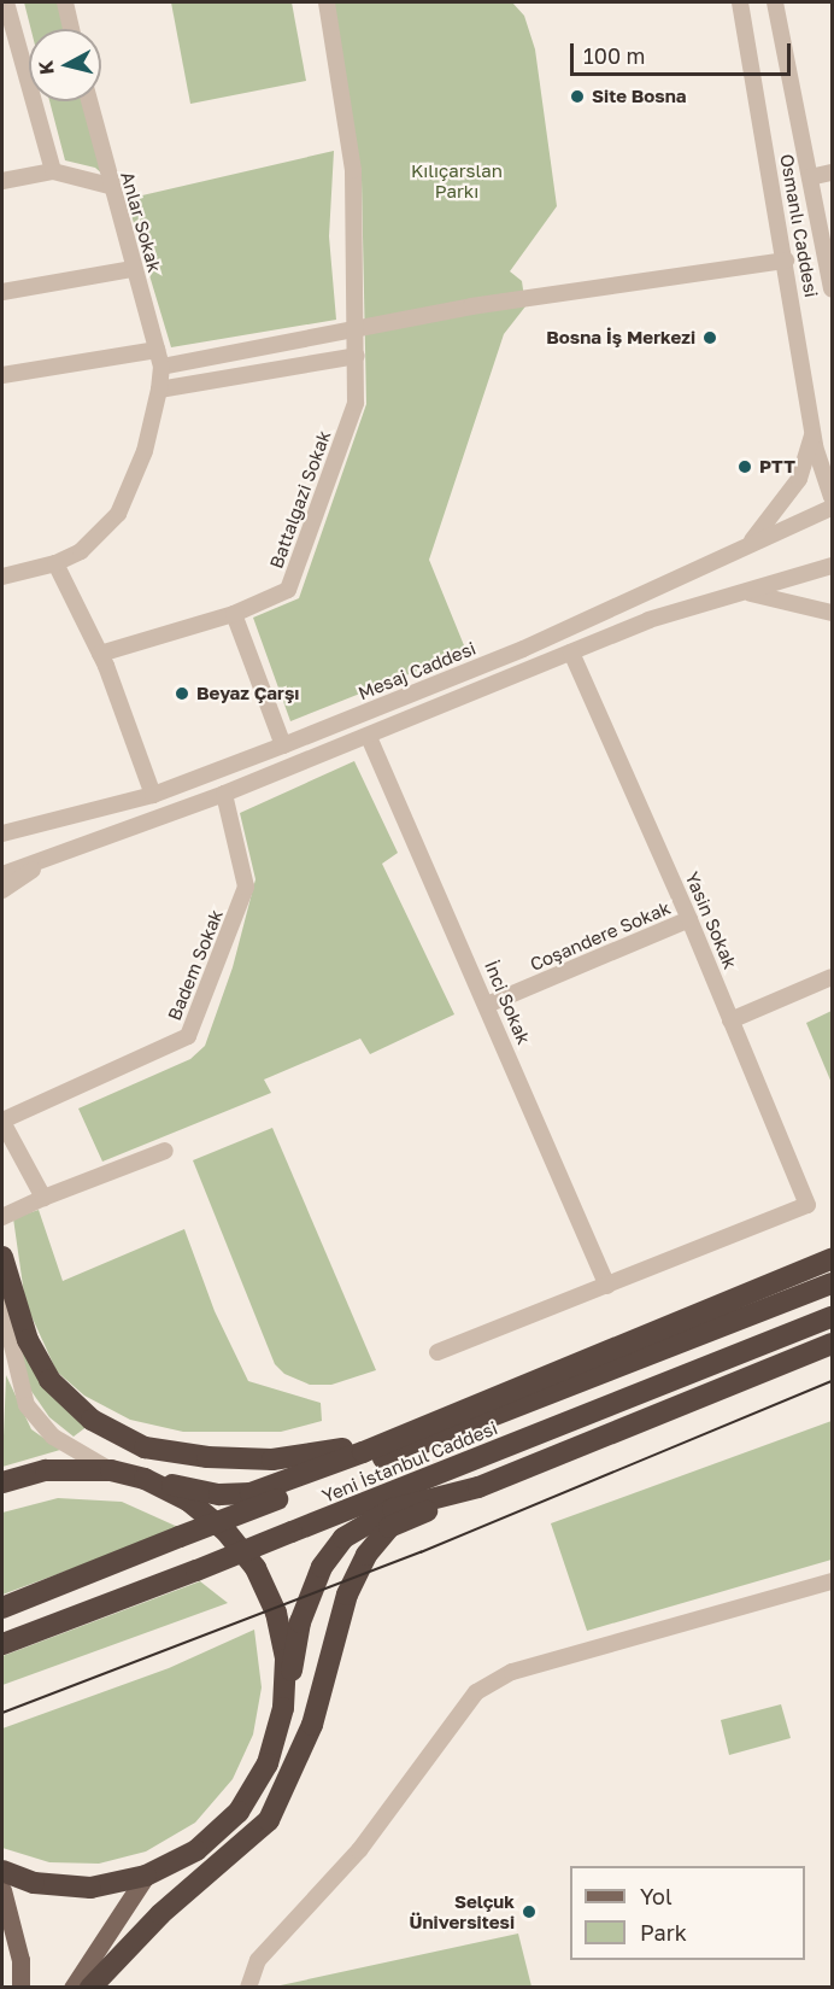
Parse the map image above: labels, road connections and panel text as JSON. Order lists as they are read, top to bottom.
{
  "streets": {
    "highway": ["Yeni İstanbul Caddesi"],
    "street": [
      "Anlar Sokak",
      "Osmanlı Caddesi",
      "Battalgazi Sokak",
      "Mesaj Caddesi",
      "Yasin Sokak",
      "Coşandere Sokak",
      "Badem Sokak",
      "İnci Sokak"
    ]
  },
  "crossings": [
    ["Yasin Sokak", "Coşandere Sokak"],
    ["Yasin Sokak", "İnci Sokak"],
    ["Coşandere Sokak", "İnci Sokak"]
  ],
  "parks": ["Kılıçarslan Parkı"],
  "places": [
    "Site Bosna",
    "Bosna İş Merkezi",
    "PTT",
    "Beyaz Çarşı",
    "Selçuk Üniversitesi"
  ],
  "legend": ["Yol", "Park"],
  "scale_bar": "100 m",
  "north": "left"
}
